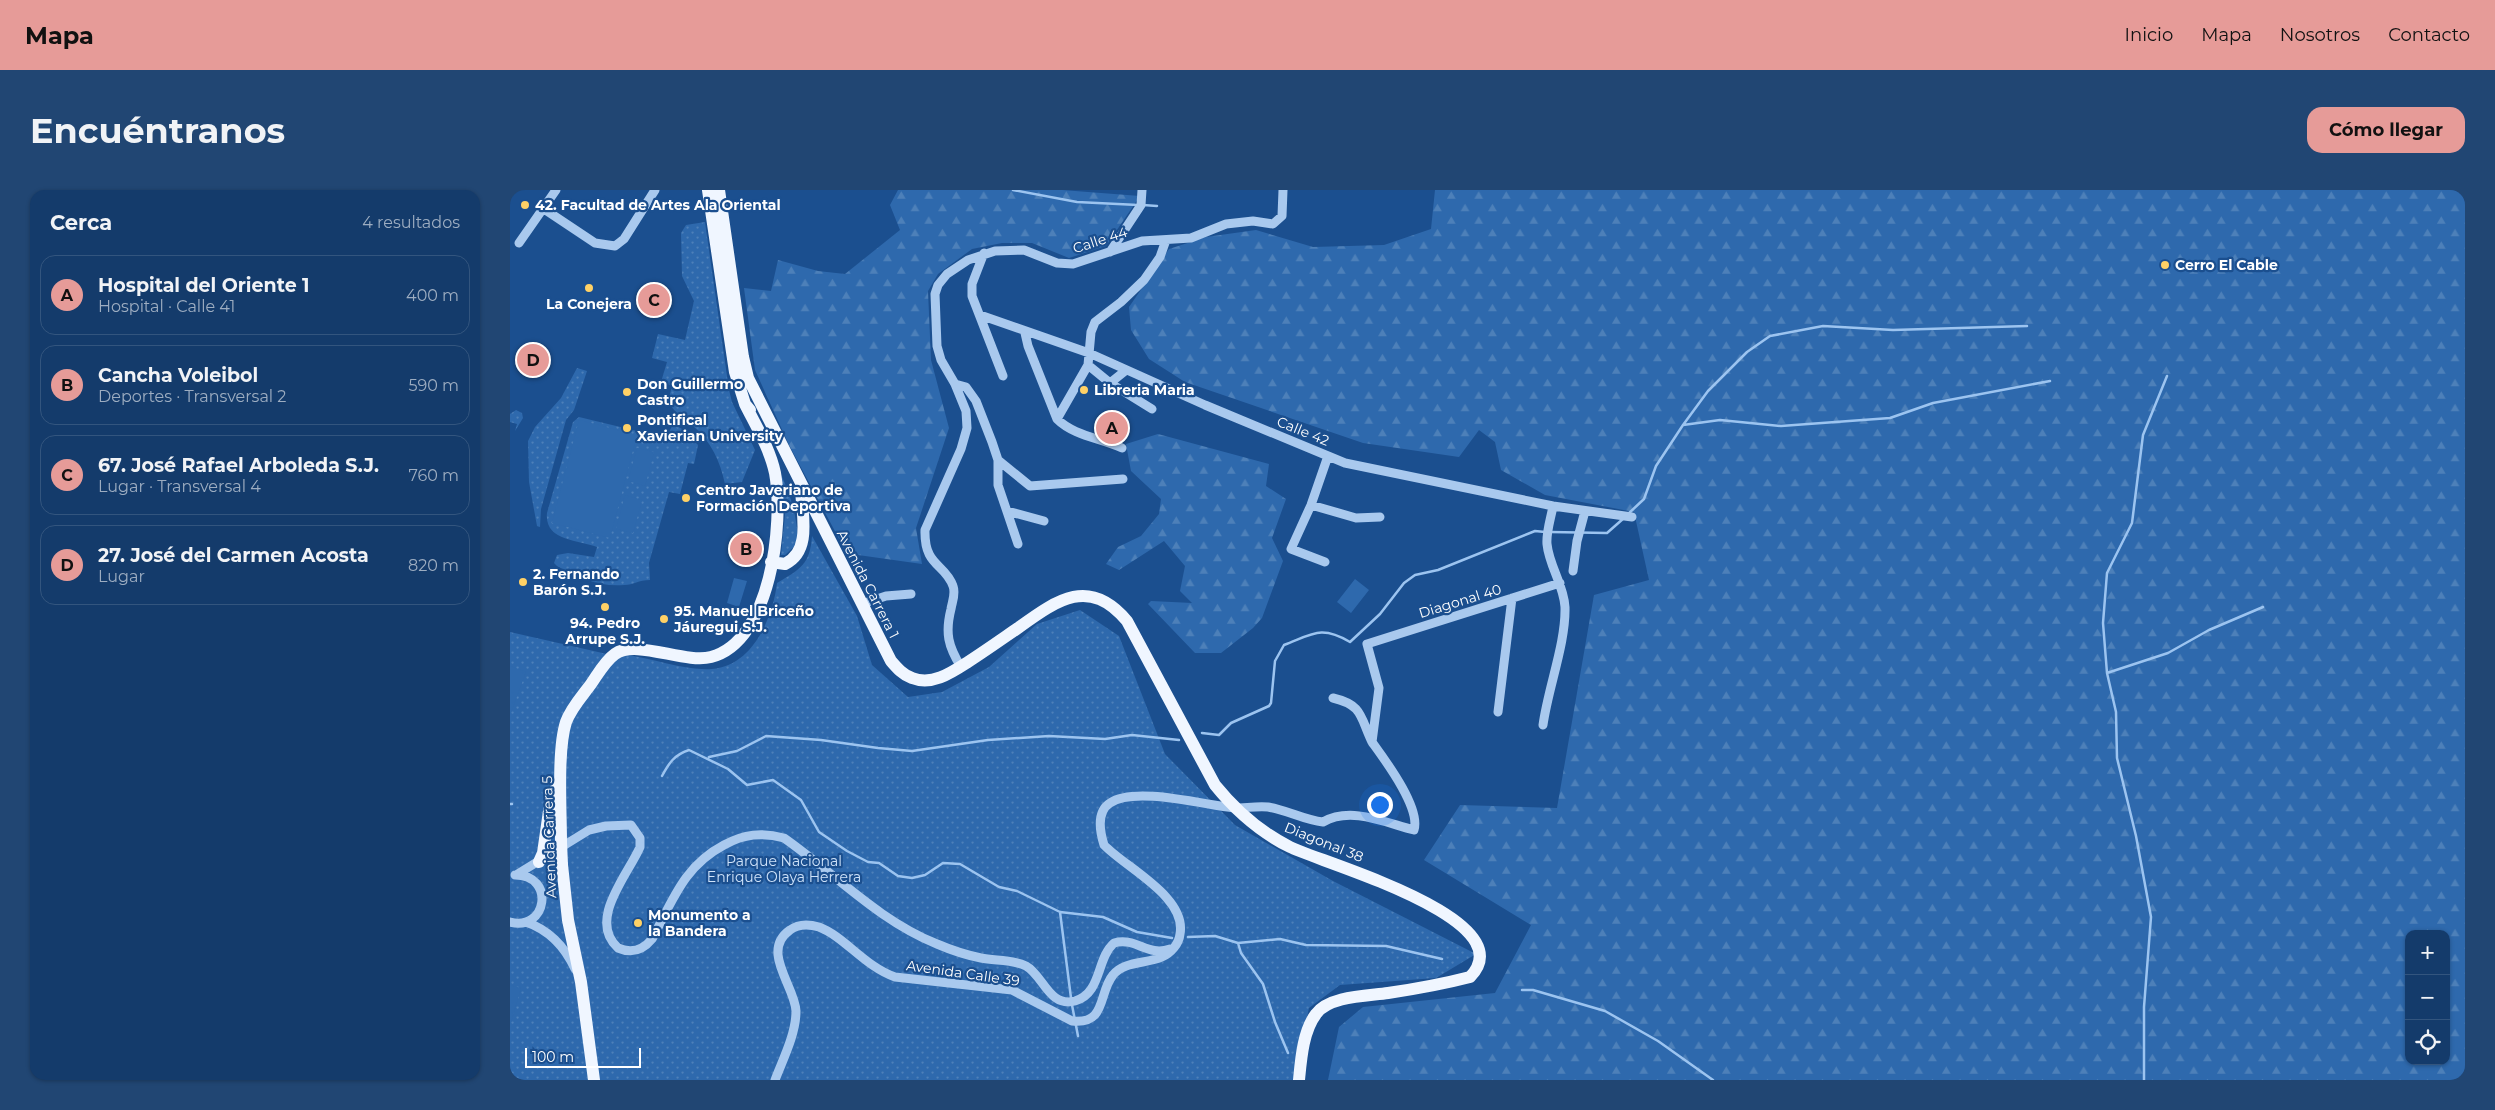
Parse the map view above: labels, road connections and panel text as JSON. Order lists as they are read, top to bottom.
{
  "streets": {
    "main road": ["Avenida Carrera 1", "Avenida Carrera 5", "Diagonal 38"],
    "street": [
      "Calle 44",
      "Calle 42",
      "Diagonal 40",
      "Avenida Calle 39"
    ]
  },
  "crossings": [
    ["Calle 44", "Avenida Carrera 1"],
    ["Calle 44", "Diagonal 38"],
    ["Avenida Carrera 1", "Diagonal 38"]
  ],
  "parks": ["Parque Nacional Enrique Olaya Herrera"],
  "places": [
    "42. Facultad de Artes Ala Oriental",
    "Cerro El Cable",
    "La Conejera",
    "Libreria Maria",
    "Don Guillermo Castro",
    "Pontifical Xavierian University",
    "Centro Javeriano de Formación Deportiva",
    "2. Fernando Barón S.J.",
    "94. Pedro Arrupe S.J.",
    "95. Manuel Briceño Jáuregui S.J.",
    "Monumento a la Bandera"
  ],
  "scale_bar": "100 m",
  "page": {
    "header": "Mapa",
    "nav": [
      "Inicio",
      "Mapa",
      "Nosotros",
      "Contacto"
    ],
    "buttons": "Cómo llegar",
    "title": "Encuéntranos",
    "heading": ["Cerca", "4 resultados"],
    "list": [
      {
        "mark": "A",
        "name": "Hospital del Oriente 1",
        "note": "Hospital · Calle 41",
        "value": "400 m"
      },
      {
        "mark": "B",
        "name": "Cancha Voleibol",
        "note": "Deportes · Transversal 2",
        "value": "590 m"
      },
      {
        "mark": "C",
        "name": "67. José Rafael Arboleda S.J.",
        "note": "Lugar · Transversal 4",
        "value": "760 m"
      },
      {
        "mark": "D",
        "name": "27. José del Carmen Acosta",
        "note": "Lugar",
        "value": "820 m"
      }
    ],
    "pins": [
      "C",
      "D",
      "A",
      "B"
    ],
    "map_buttons": ["+", "−"],
    "scale": "100 m"
  }
}
